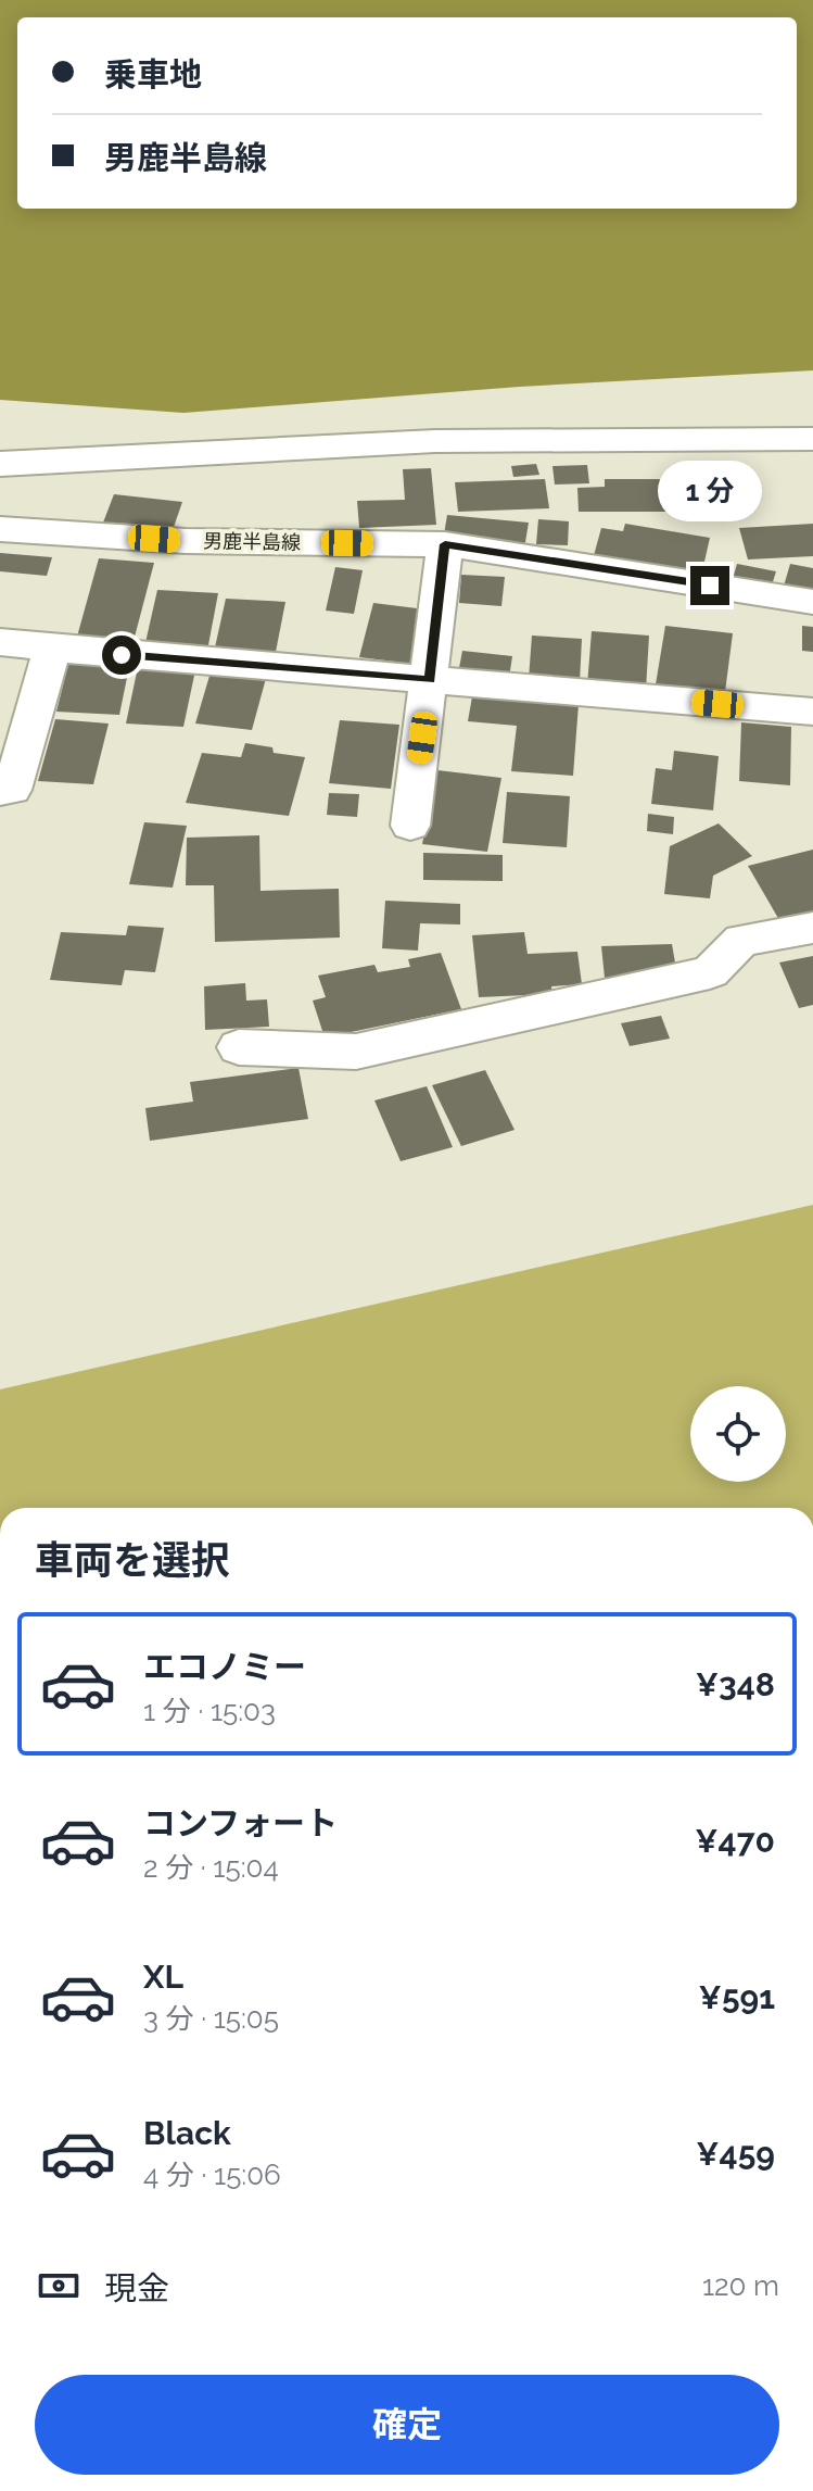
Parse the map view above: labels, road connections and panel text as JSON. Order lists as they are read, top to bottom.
{
  "streets": {
    "street": ["男鹿半島線"]
  },
  "page": {
    "banner": ["乗車地", "男鹿半島線"],
    "bubble": "1 分",
    "heading": "車両を選択",
    "list": [
      {
        "name": "エコノミー",
        "note": "1 分 · 15:03",
        "value": "¥348"
      },
      {
        "name": "コンフォート",
        "note": "2 分 · 15:04",
        "value": "¥470"
      },
      {
        "name": "XL",
        "note": "3 分 · 15:05",
        "value": "¥591"
      },
      {
        "name": "Black",
        "note": "4 分 · 15:06",
        "value": "¥459"
      }
    ],
    "pay": ["現金", "120 m"],
    "buttons": "確定"
  }
}
